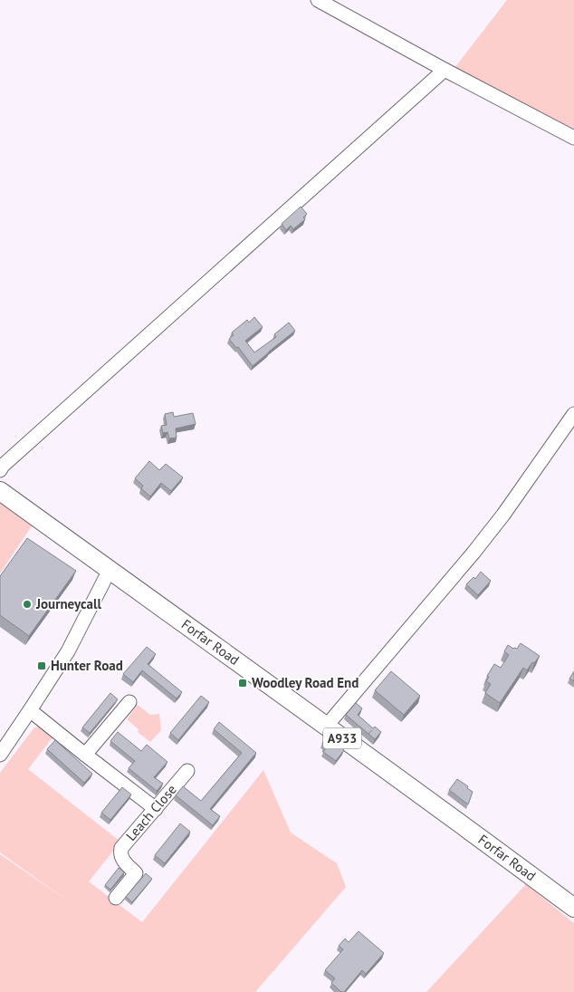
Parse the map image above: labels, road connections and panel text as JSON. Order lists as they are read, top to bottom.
{
  "streets": {
    "main road": ["Forfar Road", "A933"],
    "street": ["Leach Close"]
  },
  "places": {
    "other": ["Journeycall"],
    "transit": ["Hunter Road", "Woodley Road End"]
  }
}
